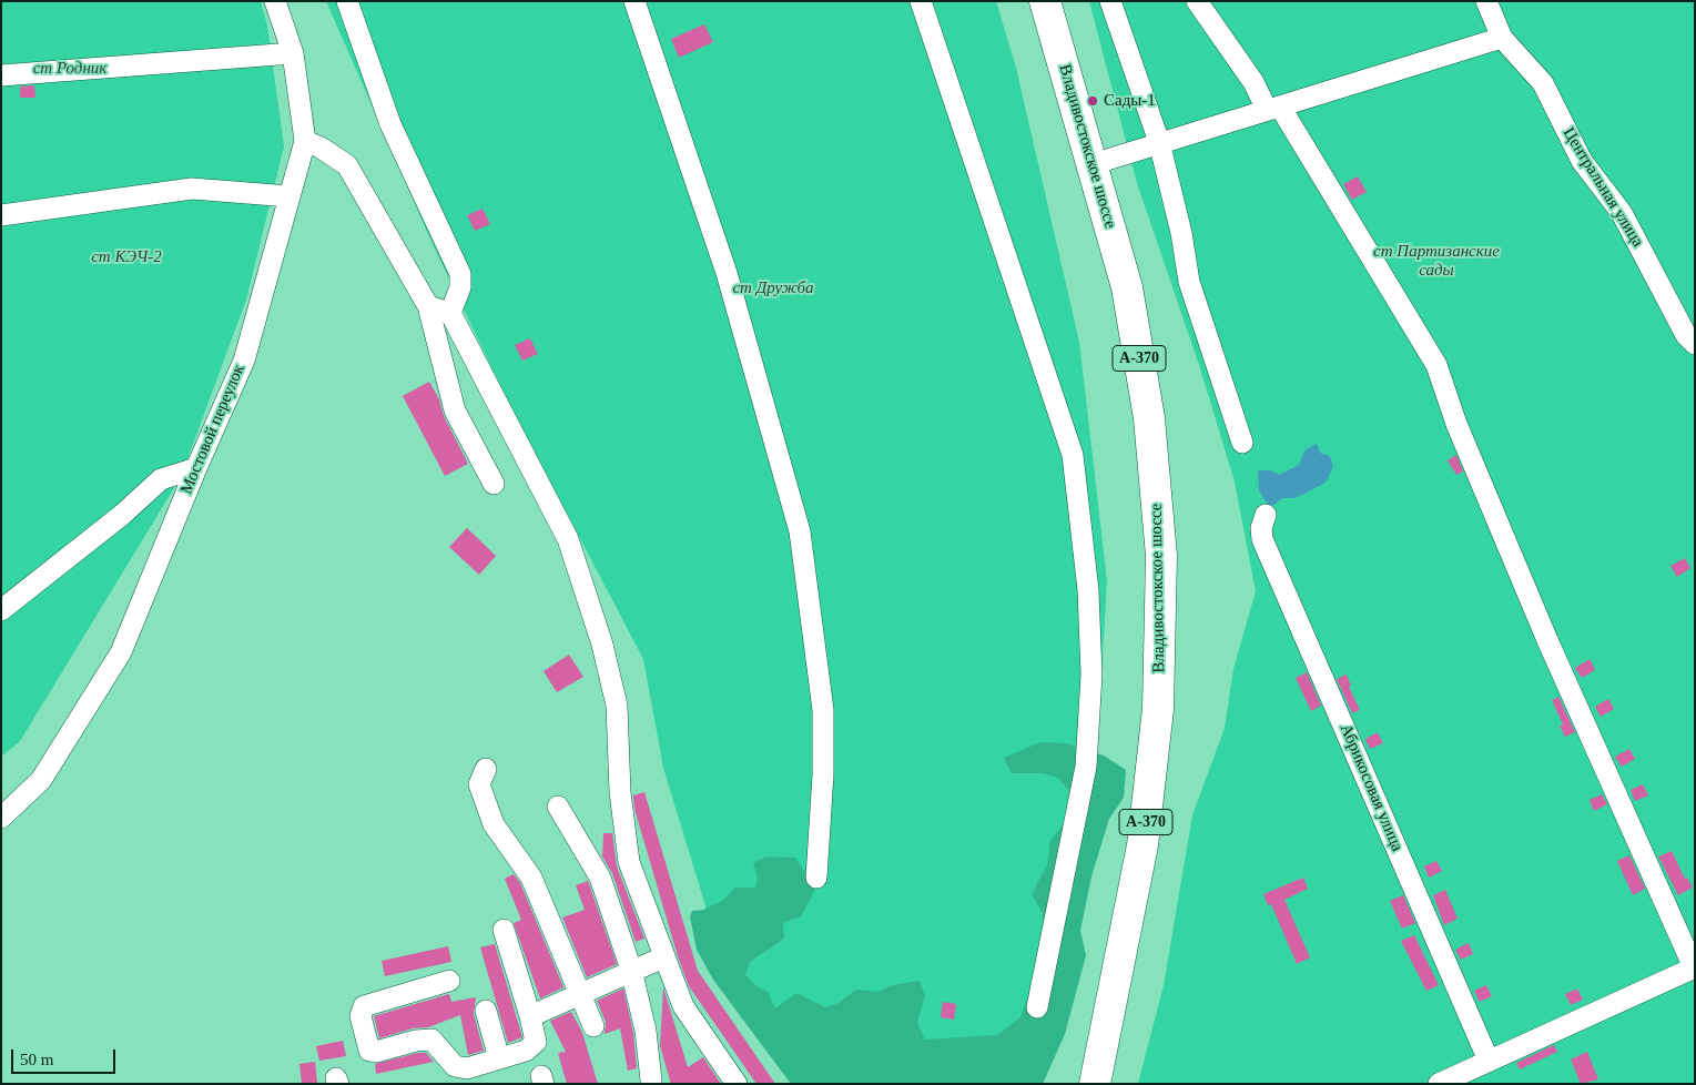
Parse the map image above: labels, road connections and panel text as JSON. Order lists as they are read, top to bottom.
{
  "streets": {
    "highway": ["Владивостокское шоссе", "А-370"],
    "street": ["Центральная улица", "Мостовой переулок", "Абрикосовая улица"]
  },
  "parks": [
    "ст Родник",
    "ст Партизанские сады",
    "ст КЭЧ-2",
    "ст Дружба"
  ],
  "places": ["Сады-1"],
  "scale_bar": "50 m"
}
